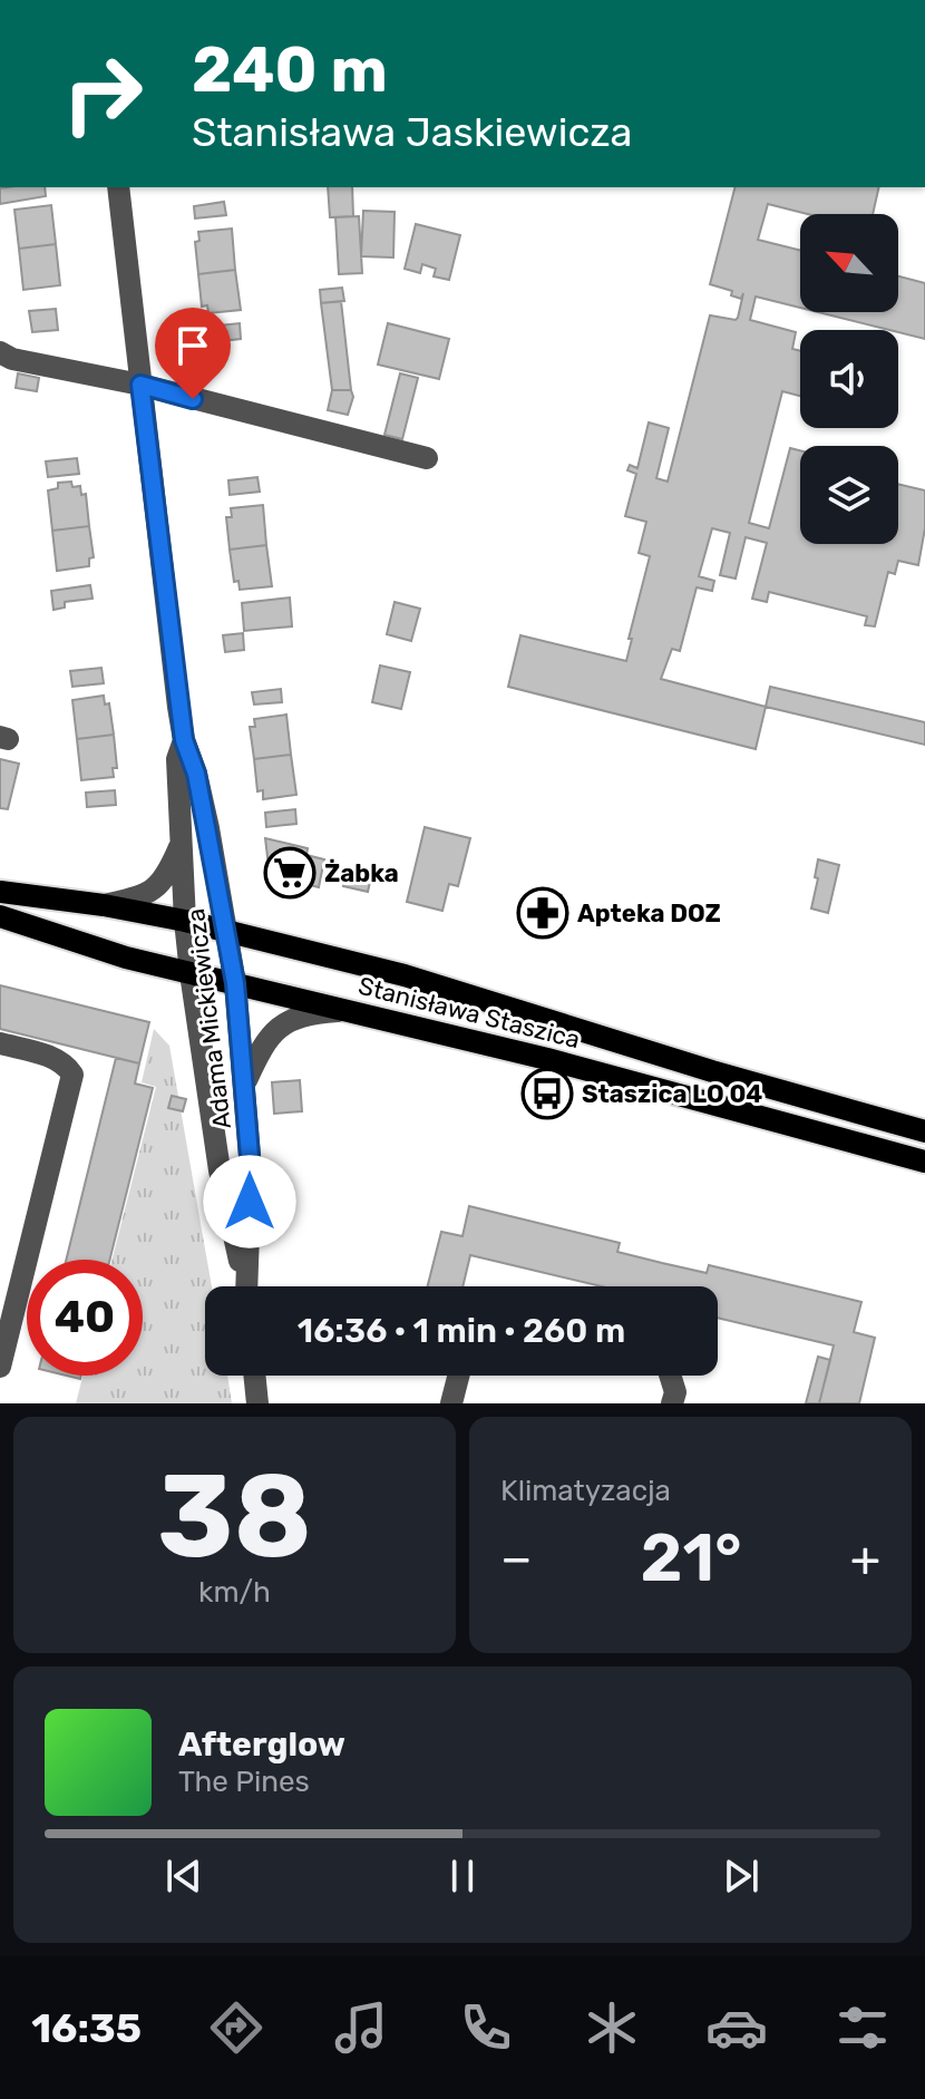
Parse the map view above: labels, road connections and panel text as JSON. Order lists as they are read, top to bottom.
{
  "streets": {
    "main road": ["Stanisława Staszica"],
    "street": ["Adama Mickiewicza"]
  },
  "crossings": [
    ["Stanisława Staszica", "Adama Mickiewicza"]
  ],
  "places": {
    "supermarket": ["Żabka"],
    "pharmacy": ["Apteka DOZ"],
    "bus stop": ["Staszica LO 04"]
  },
  "north": "top left",
  "page": {
    "turn": ["240 m", "Stanisława Jaskiewicza"],
    "limit": "40",
    "trip": "16:36 · 1 min · 260 m",
    "tile": [
      ["38", "km/h"],
      "Klimatyzacja"
    ],
    "heat": ["−", "21°", "+"],
    "song": ["Afterglow", "The Pines"],
    "tabs": "16:35"
  }
}
